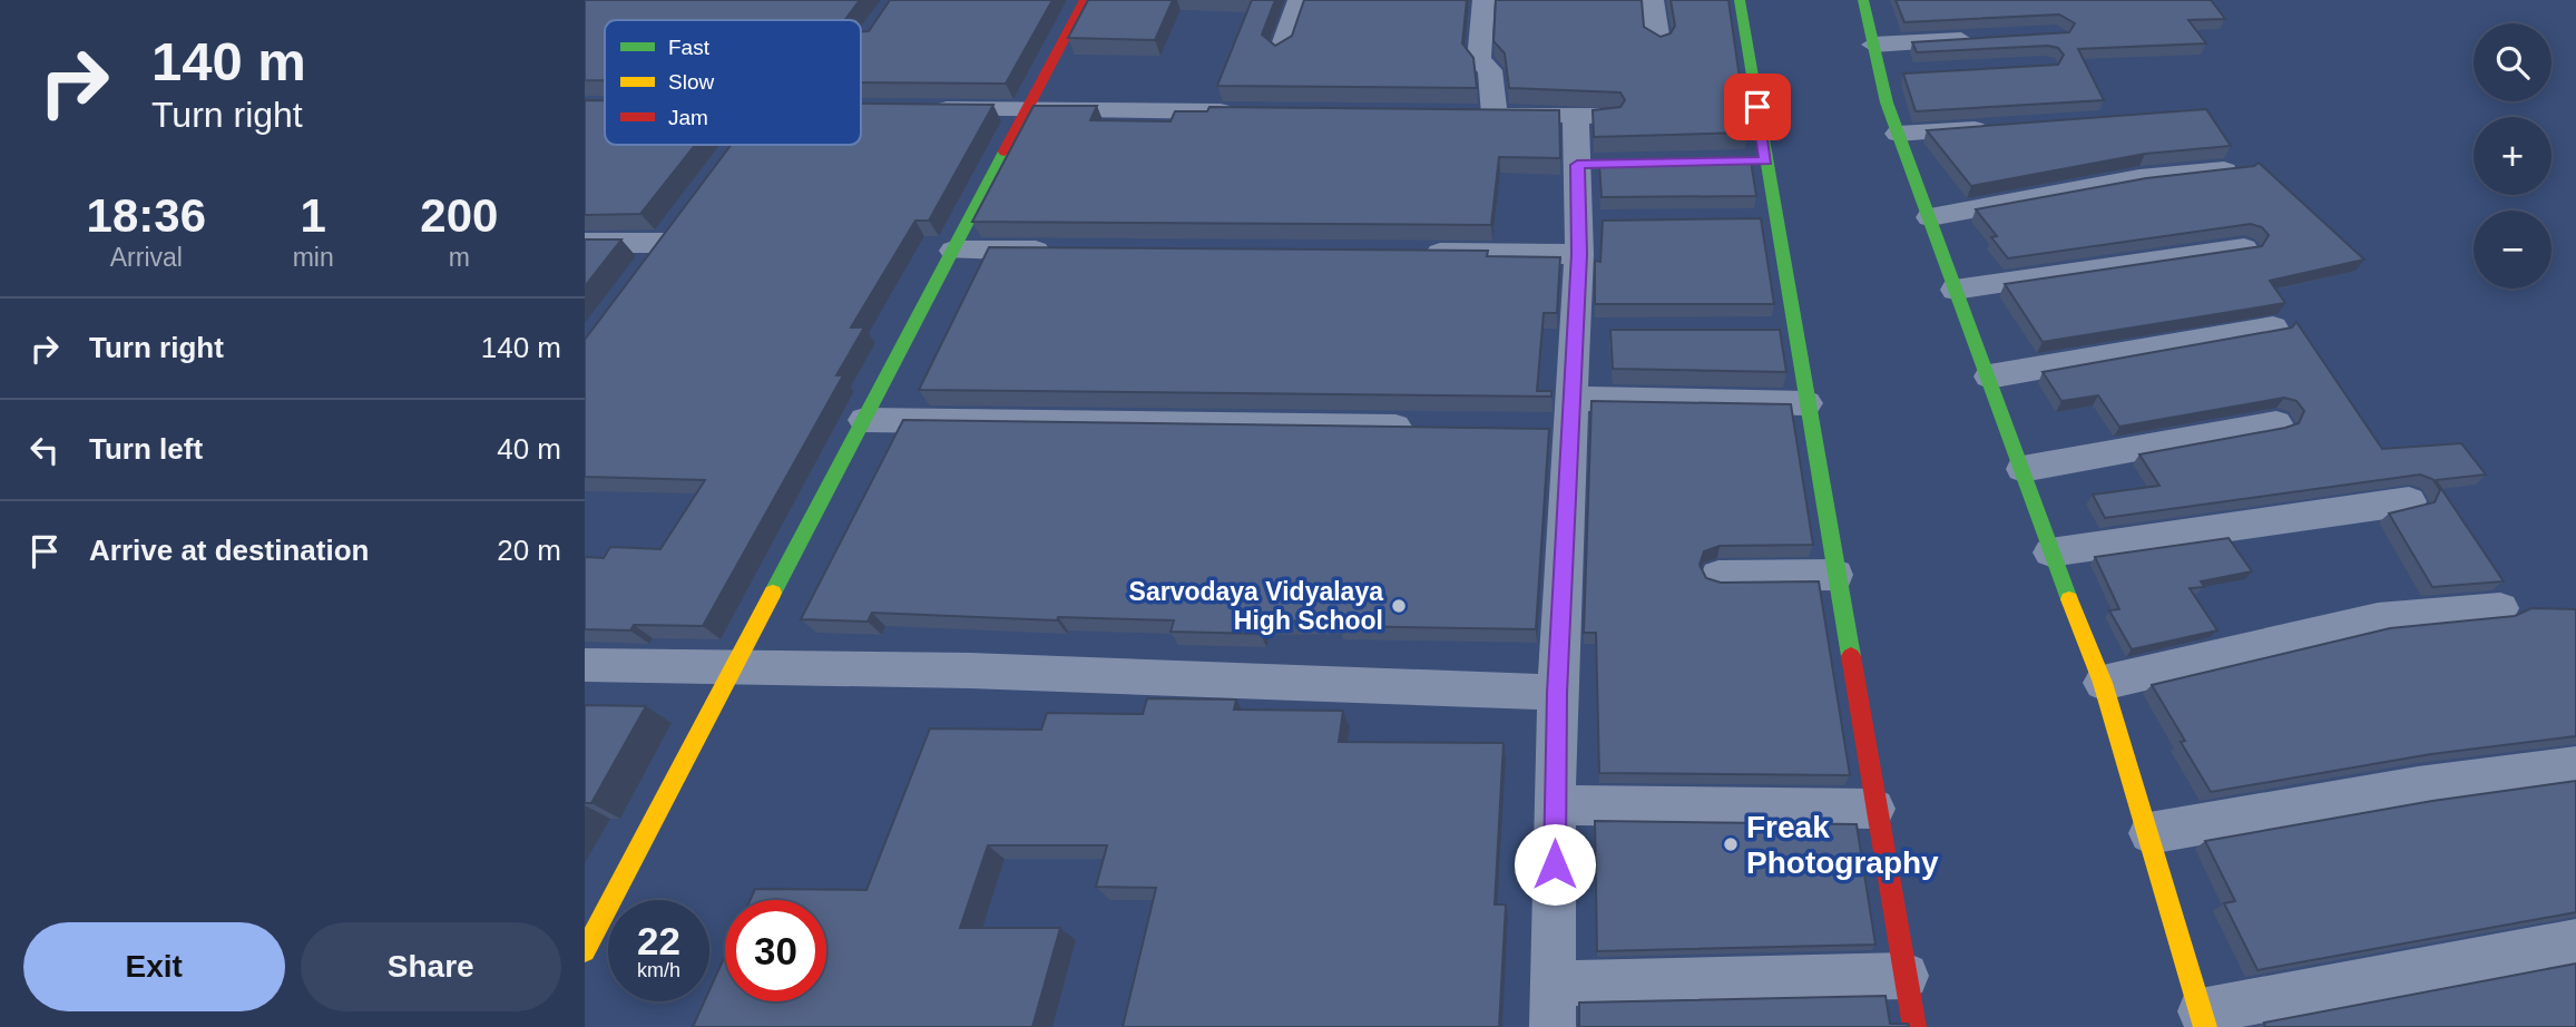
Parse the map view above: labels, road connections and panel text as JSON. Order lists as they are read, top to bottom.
{
  "places": ["Sarvodaya Vidyalaya High School", "Freak Photography"],
  "legend": ["Fast", "Slow", "Jam"],
  "page": {
    "turn": ["140 m", "Turn right"],
    "map_buttons": ["+", "−"],
    "eta": [
      "18:36",
      "Arrival",
      "1",
      "min",
      "200",
      "m"
    ],
    "list": [
      {
        "name": "Turn right",
        "value": "140 m"
      },
      {
        "name": "Turn left",
        "value": "40 m"
      },
      {
        "name": "Arrive at destination",
        "value": "20 m"
      }
    ],
    "speed": "22 km/h",
    "limit": "30",
    "buttons": ["Exit", "Share"]
  }
}
